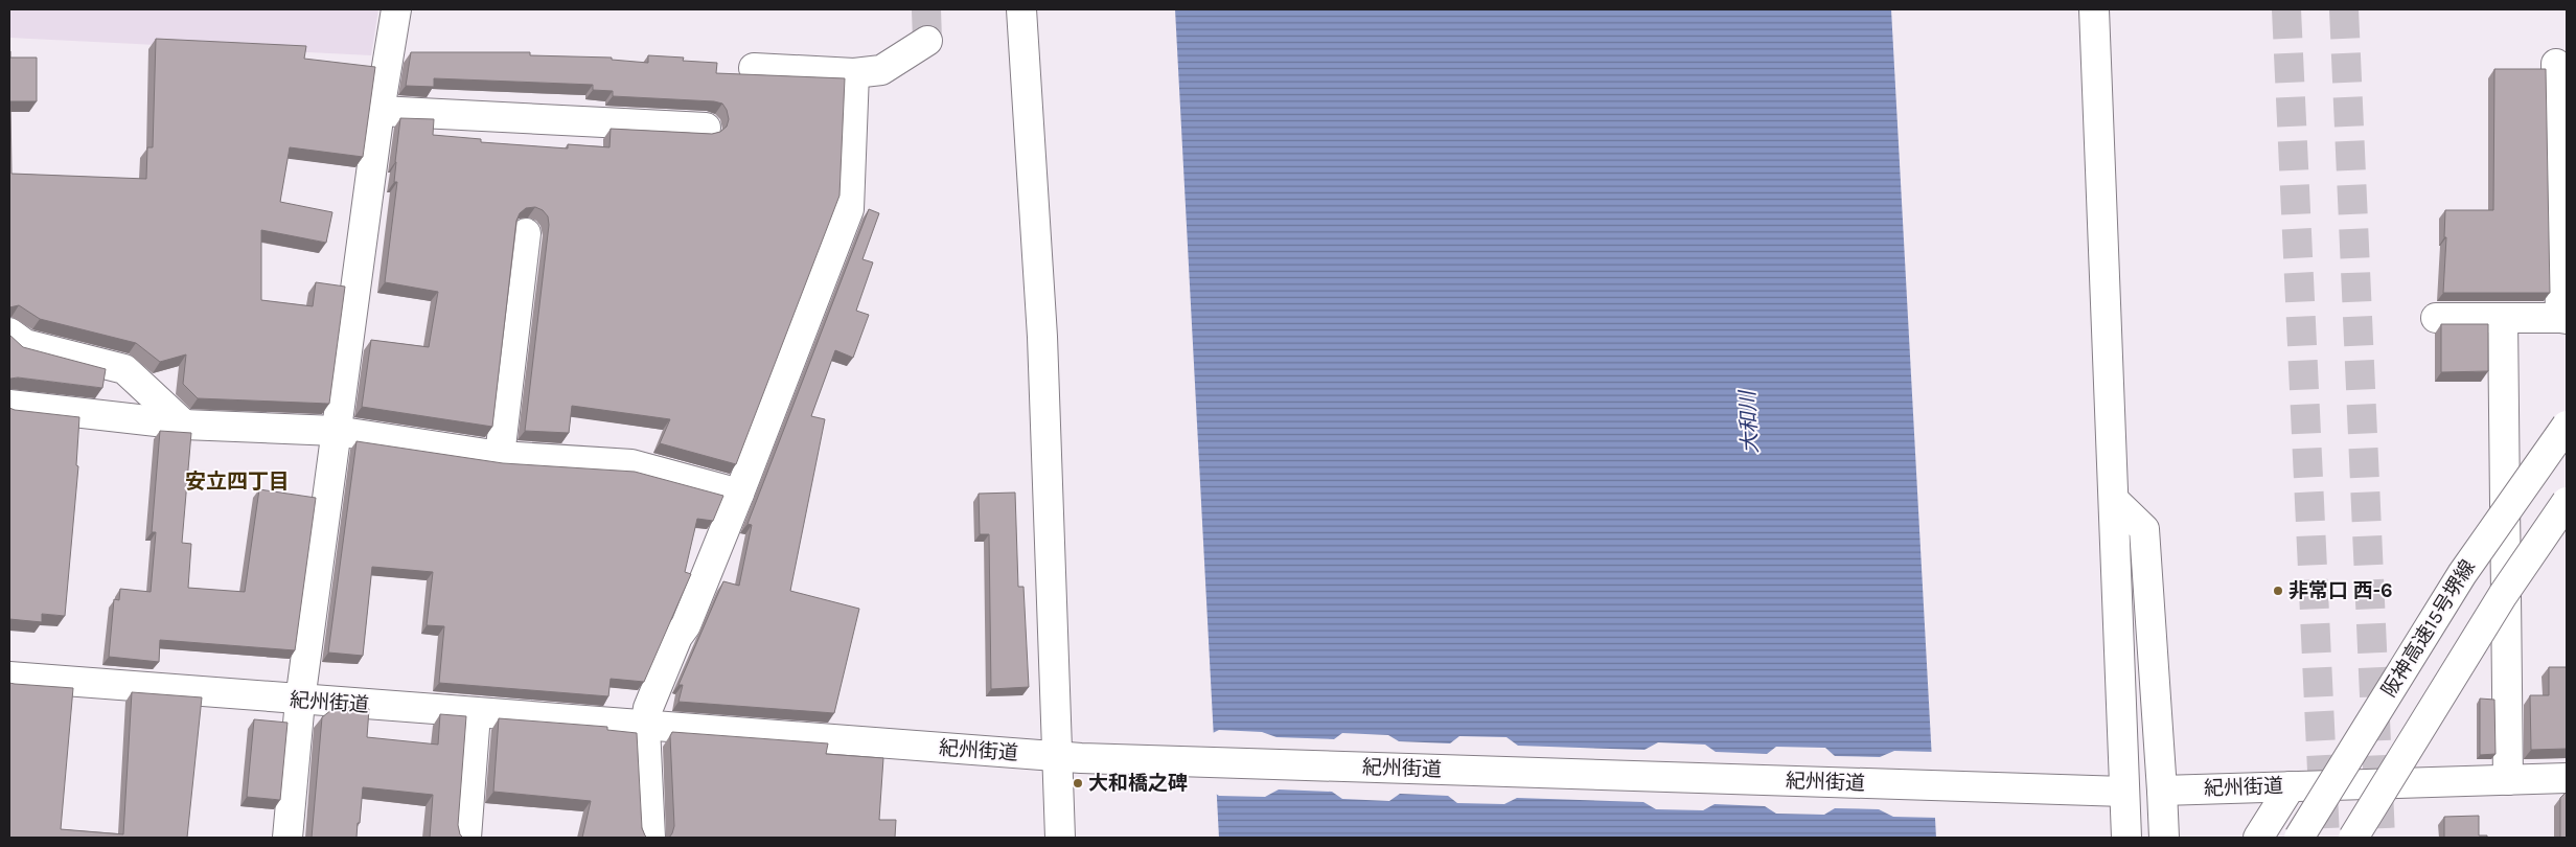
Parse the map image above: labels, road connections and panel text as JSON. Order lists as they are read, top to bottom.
{
  "streets": {
    "main road": ["阪神高速15号堺線", "紀州街道"]
  },
  "districts": ["安立四丁目"],
  "water": ["大和川"],
  "places": ["非常口 西-6", "大和橋之碑"]
}
